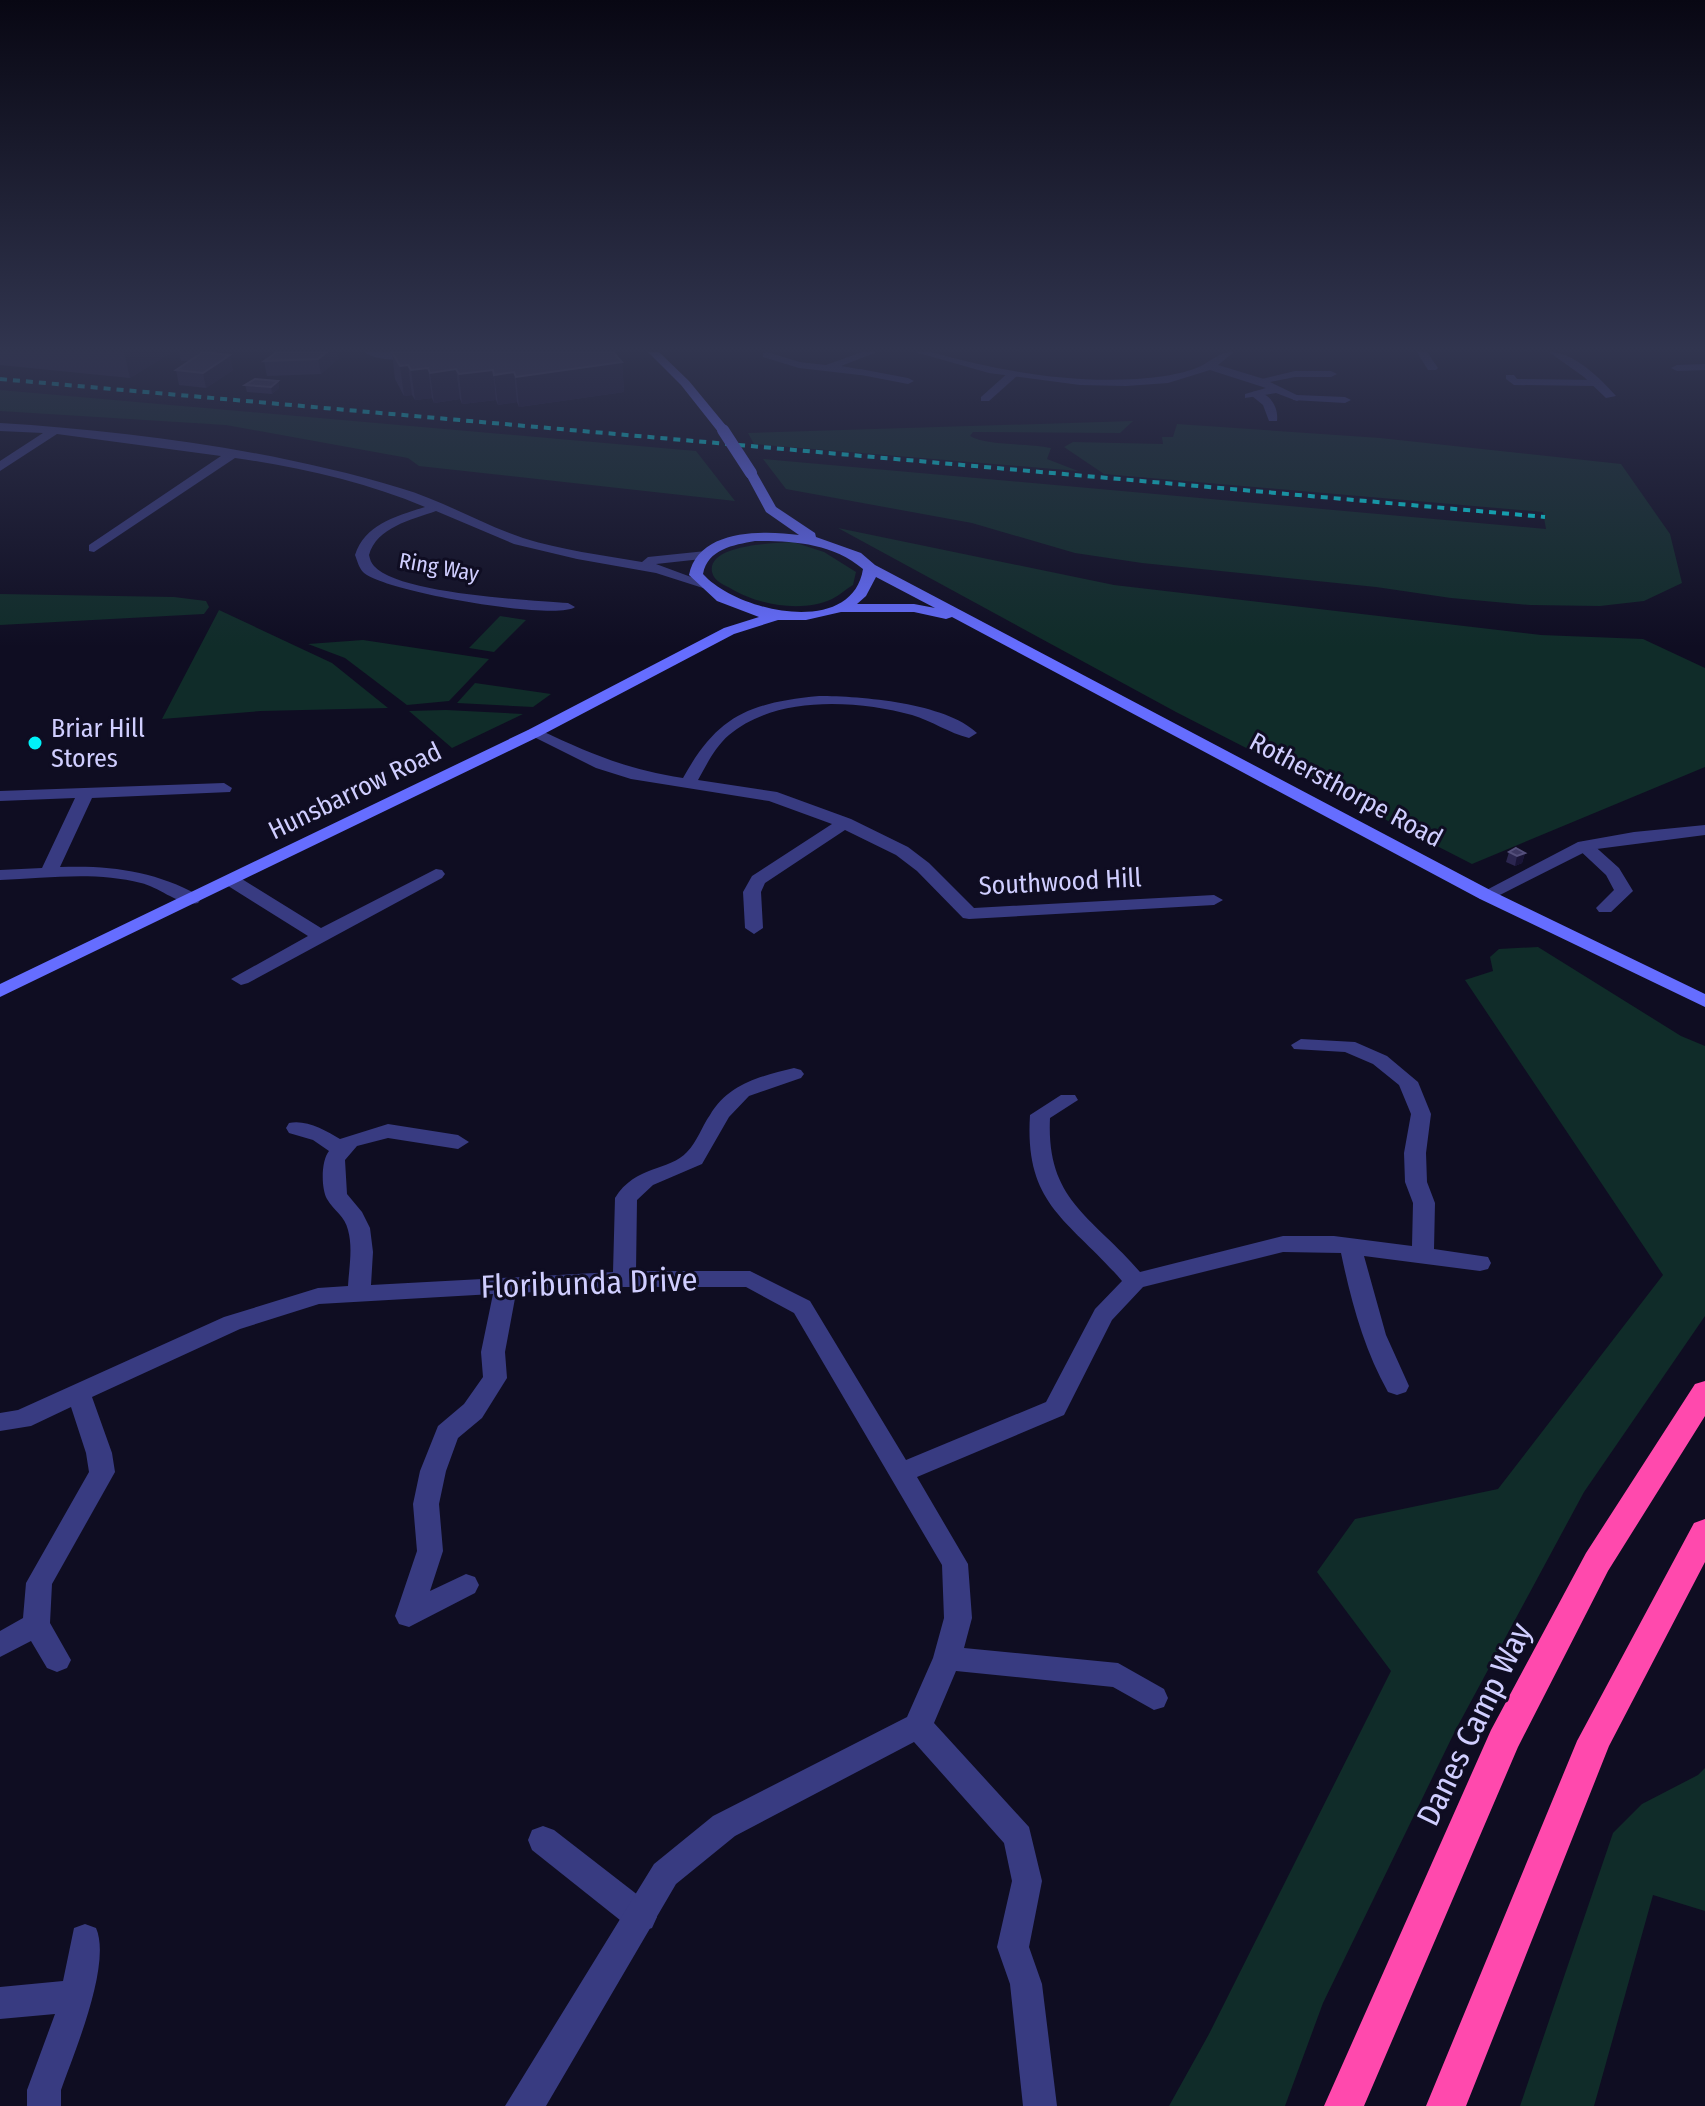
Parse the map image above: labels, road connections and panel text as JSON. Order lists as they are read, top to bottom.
{
  "streets": {
    "highway": ["Danes Camp Way"],
    "street": [
      "Ring Way",
      "Rothersthorpe Road",
      "Hunsbarrow Road",
      "Southwood Hill",
      "Floribunda Drive"
    ]
  },
  "crossings": [
    ["Rothersthorpe Road", "Hunsbarrow Road"],
    ["Hunsbarrow Road", "Southwood Hill"]
  ],
  "places": ["Briar Hill Stores"]
}
